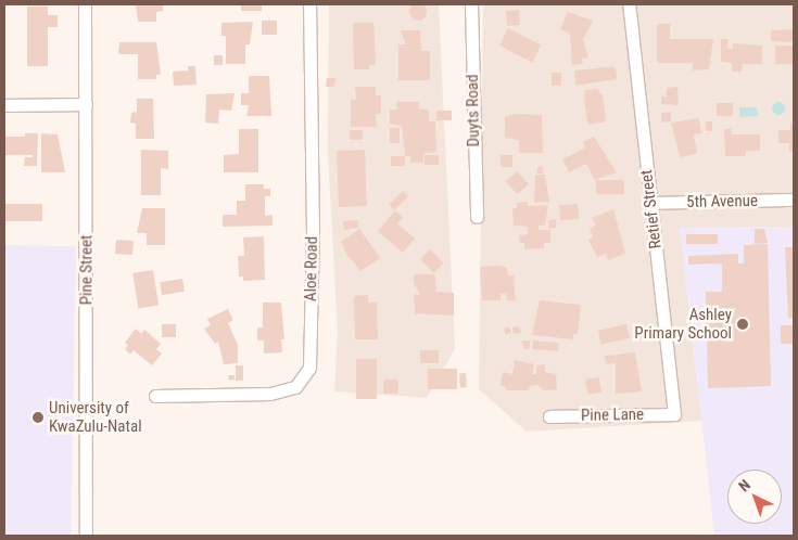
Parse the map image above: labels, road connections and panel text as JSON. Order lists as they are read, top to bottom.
{
  "streets": {
    "street": [
      "Duyts Road",
      "5th Avenue",
      "Retief Street",
      "Aloe Road",
      "Pine Street",
      "Pine Lane"
    ]
  },
  "crossings": [
    ["5th Avenue", "Retief Street"],
    ["Retief Street", "Pine Lane"]
  ],
  "places": ["Ashley Primary School", "University of KwaZulu-Natal"],
  "north": "top left"
}
